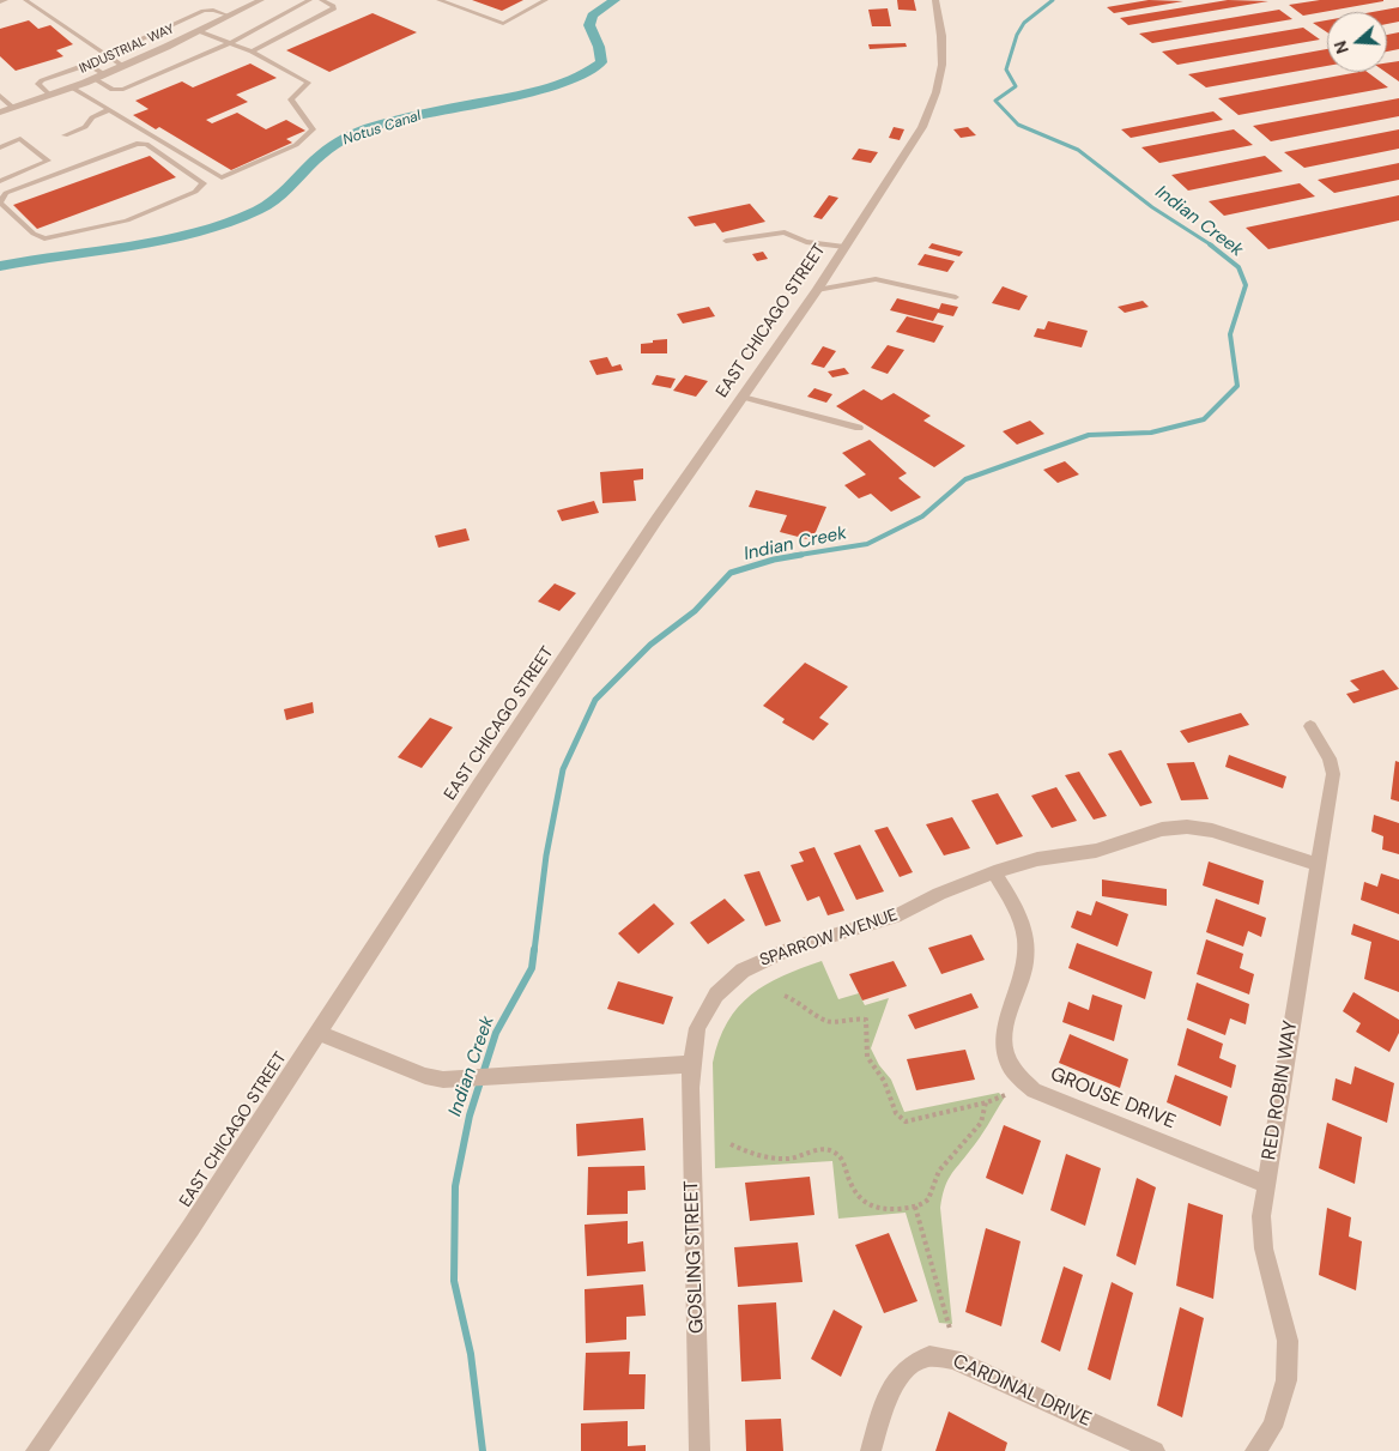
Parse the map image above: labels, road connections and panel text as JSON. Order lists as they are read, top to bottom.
{
  "streets": {
    "street": [
      "INDUSTRIAL WAY",
      "EAST CHICAGO STREET",
      "SPARROW AVENUE",
      "RED ROBIN WAY",
      "GROUSE DRIVE",
      "GOSLING STREET",
      "CARDINAL DRIVE"
    ]
  },
  "crossings": [
    ["SPARROW AVENUE", "RED ROBIN WAY"],
    ["SPARROW AVENUE", "GROUSE DRIVE"],
    ["SPARROW AVENUE", "GOSLING STREET"],
    ["RED ROBIN WAY", "GROUSE DRIVE"]
  ],
  "water": ["Notus Canal", "Indian Creek"],
  "north": "left"
}
